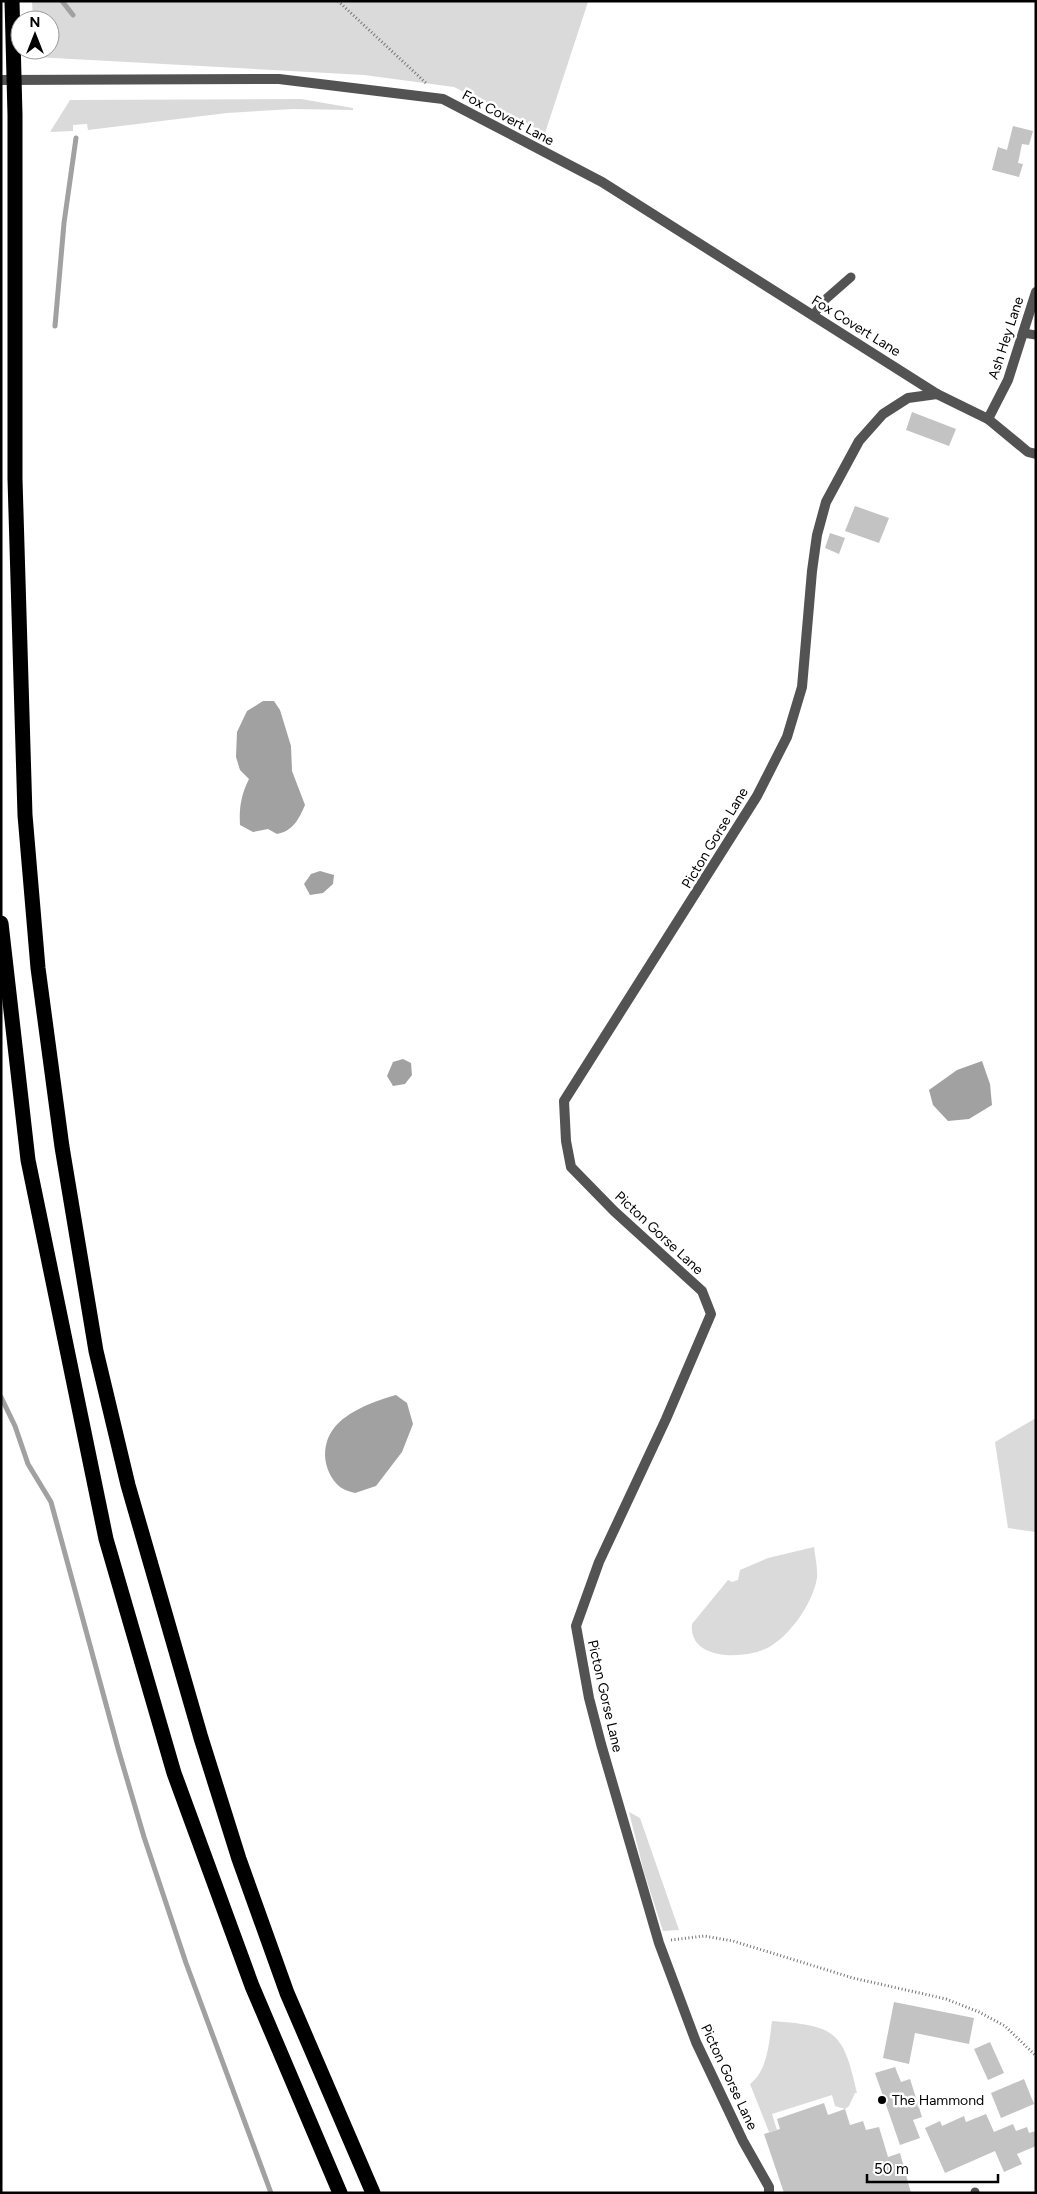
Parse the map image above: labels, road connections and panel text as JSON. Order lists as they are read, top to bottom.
{
  "streets": {
    "street": ["Fox Covert Lane", "Ash Hey Lane", "Picton Gorse Lane"]
  },
  "crossings": [
    ["Fox Covert Lane", "Ash Hey Lane"],
    ["Fox Covert Lane", "Picton Gorse Lane"]
  ],
  "places": ["The Hammond"],
  "scale_bar": "50 m",
  "north": "top"
}
